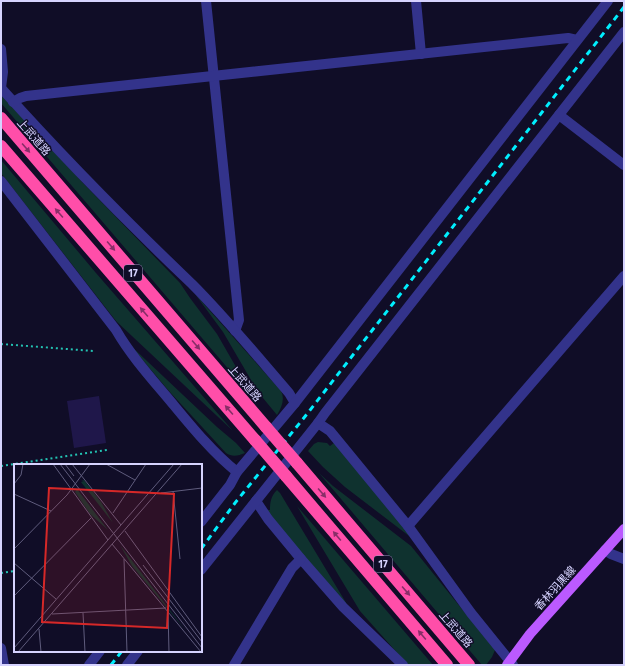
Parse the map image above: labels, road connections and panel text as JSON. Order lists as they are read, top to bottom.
{
  "streets": {
    "highway": ["上武道路", "17"],
    "main road": ["香林羽黒線"]
  }
}
